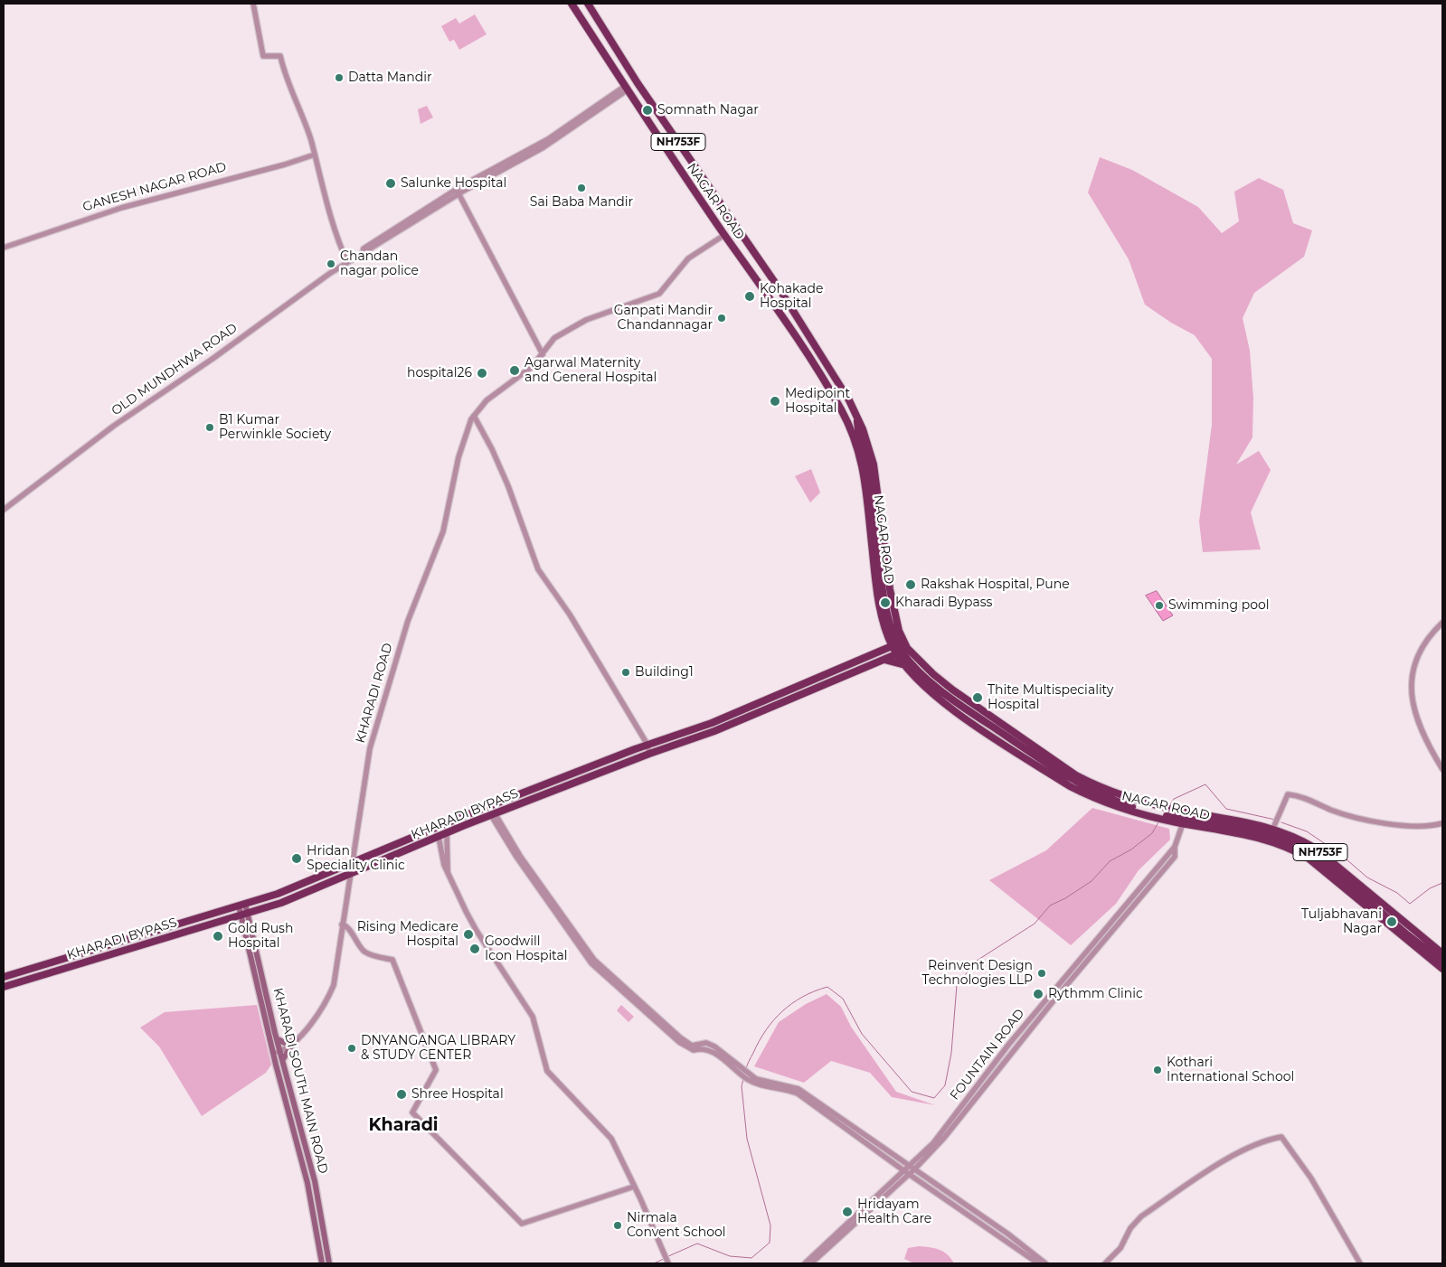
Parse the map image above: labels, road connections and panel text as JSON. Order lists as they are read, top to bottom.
{
  "streets": {
    "highway": ["NH753F", "NAGAR ROAD", "KHARADI BYPASS"],
    "main road": ["KHARADI SOUTH MAIN ROAD"],
    "street": [
      "GANESH NAGAR ROAD",
      "OLD MUNDHWA ROAD",
      "KHARADI ROAD",
      "FOUNTAIN ROAD"
    ]
  },
  "crossings": [
    ["NAGAR ROAD", "OLD MUNDHWA ROAD"],
    ["NAGAR ROAD", "KHARADI ROAD"],
    ["NAGAR ROAD", "KHARADI BYPASS"],
    ["NAGAR ROAD", "FOUNTAIN ROAD"],
    ["KHARADI ROAD", "KHARADI BYPASS"],
    ["KHARADI ROAD", "KHARADI SOUTH MAIN ROAD"],
    ["KHARADI BYPASS", "KHARADI SOUTH MAIN ROAD"]
  ],
  "districts": ["Kharadi"],
  "places": [
    "Datta Mandir",
    "Somnath Nagar",
    "Salunke Hospital",
    "Sai Baba Mandir",
    "Chandan nagar police",
    "Kohakade Hospital",
    "Ganpati Mandir Chandannagar",
    "Agarwal Maternity and General Hospital",
    "hospital26",
    "Medipoint Hospital",
    "B1 Kumar Perwinkle Society",
    "Rakshak Hospital, Pune",
    "Kharadi Bypass",
    "Swimming pool",
    "Building1",
    "Thite Multispeciality Hospital",
    "Hridan Speciality Clinic",
    "Tuljabhavani Nagar",
    "Rising Medicare Hospital",
    "Gold Rush Hospital",
    "Goodwill Icon Hospital",
    "Reinvent Design Technologies LLP",
    "Rythmm Clinic",
    "DNYANGANGA LIBRARY & STUDY CENTER",
    "Kothari International School",
    "Shree Hospital",
    "Hridayam Health Care",
    "Nirmala Convent School"
  ]
}
